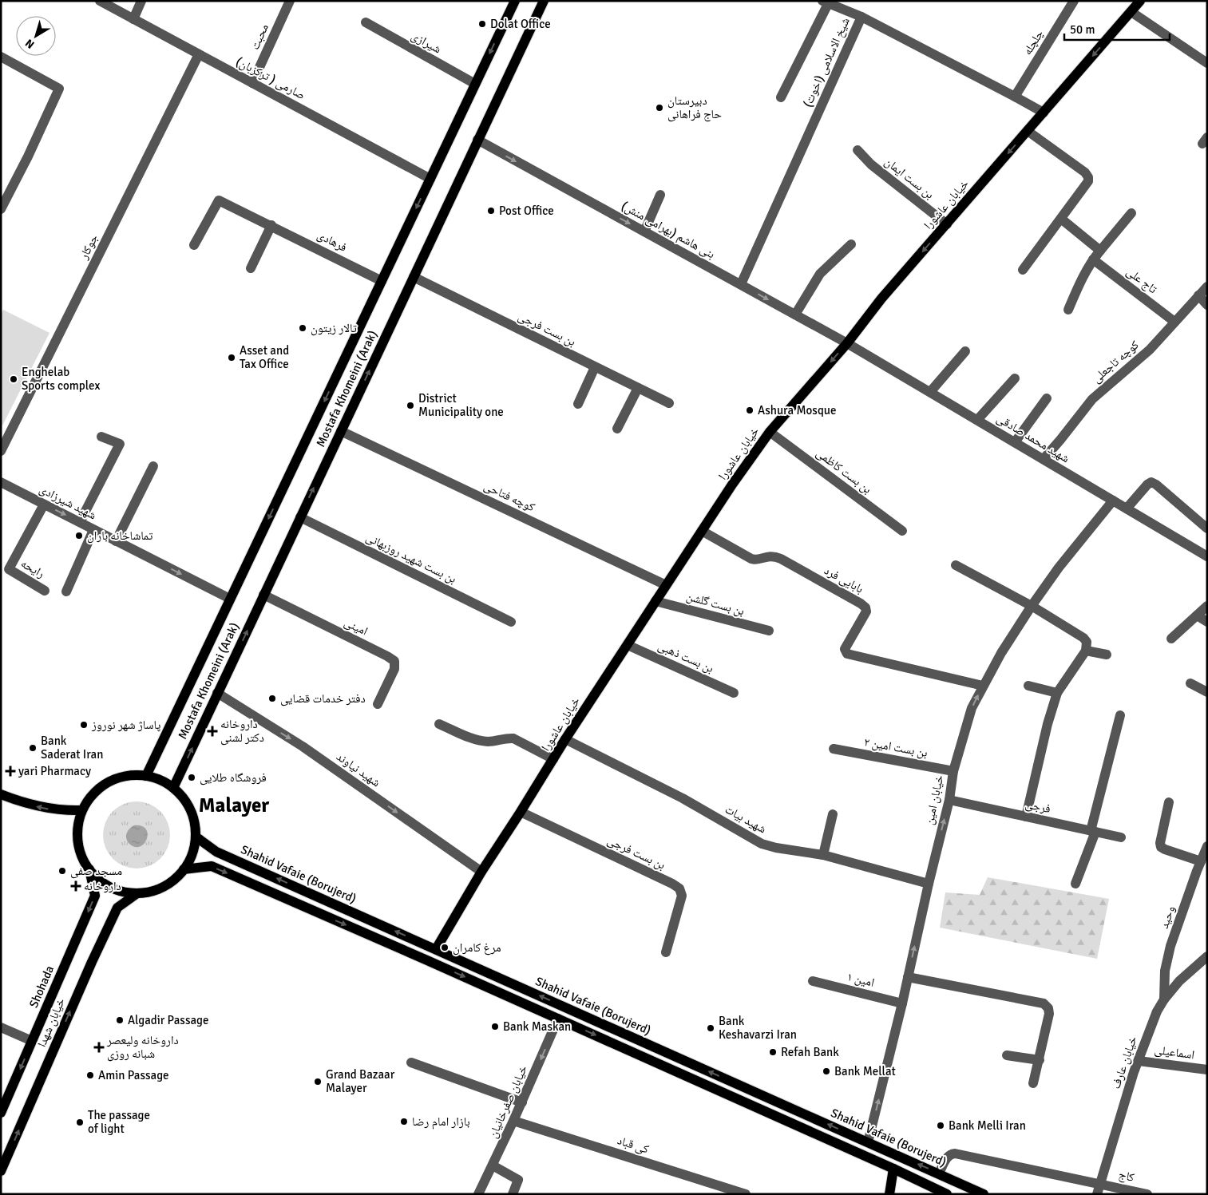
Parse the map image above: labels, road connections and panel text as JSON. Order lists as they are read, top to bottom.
{
  "streets": {
    "main road": [
      "خیابان عاشورا",
      "Mostafa Khomeini (Arak)",
      "Shahid Vafaie (Borujerd)",
      "Shohada",
      "خیابان شهدا"
    ],
    "street": [
      "محبت",
      "شیرازی",
      "چلچله",
      "شیخ الاسلامی (اخوت)",
      "صارمی ( ترکزبان)",
      "بن بست ایمان",
      "بنی هاشم (بهرامی منش)",
      "فرهادی",
      "جوکار",
      "تاج علی",
      "بن بست فرجی",
      "کوچه تاجعلی",
      "شهید محمد صادقی",
      "بن بست کاظمی",
      "کوچه فتاحی",
      "شهید شیرزادی",
      "بن بست شهید روزبهانی",
      "رایحه",
      "بابایی فرد",
      "بن بست گلشن",
      "امینی",
      "بن بست ذهبی",
      "بن بست امین ۲",
      "شهید نیاوند",
      "خیابان امین",
      "فرجی",
      "شهید بیات",
      "وحید",
      "امین ۱",
      "اسماعیلی",
      "خیابان عارف",
      "خیابان صفرخانیان",
      "کی قباد",
      "کاج"
    ]
  },
  "crossings": [
    ["محبت", "صارمی ( ترکزبان)"],
    ["شیرازی", "Mostafa Khomeini (Arak)"],
    ["چلچله", "شیخ الاسلامی (اخوت)"],
    ["شیخ الاسلامی (اخوت)", "خیابان عاشورا"],
    ["شیخ الاسلامی (اخوت)", "بنی هاشم (بهرامی منش)"],
    ["صارمی ( ترکزبان)", "جوکار"],
    ["صارمی ( ترکزبان)", "Mostafa Khomeini (Arak)"],
    ["بن بست ایمان", "خیابان عاشورا"],
    ["خیابان عاشورا", "بنی هاشم (بهرامی منش)"],
    ["خیابان عاشورا", "بن بست فرجی"],
    ["خیابان عاشورا", "شهید محمد صادقی"],
    ["خیابان عاشورا", "بن بست کاظمی"],
    ["خیابان عاشورا", "کوچه فتاحی"],
    ["خیابان عاشورا", "بابایی فرد"],
    ["خیابان عاشورا", "بن بست گلشن"],
    ["خیابان عاشورا", "بن بست ذهبی"],
    ["خیابان عاشورا", "شهید نیاوند"],
    ["خیابان عاشورا", "شهید بیات"],
    ["خیابان عاشورا", "Shahid Vafaie (Borujerd)"],
    ["بنی هاشم (بهرامی منش)", "Mostafa Khomeini (Arak)"],
    ["بنی هاشم (بهرامی منش)", "شهید محمد صادقی"],
    ["فرهادی", "Mostafa Khomeini (Arak)"],
    ["تاج علی", "کوچه تاجعلی"],
    ["بن بست فرجی", "Mostafa Khomeini (Arak)"],
    ["کوچه تاجعلی", "شهید محمد صادقی"],
    ["Mostafa Khomeini (Arak)", "کوچه فتاحی"],
    ["Mostafa Khomeini (Arak)", "شهید شیرزادی"],
    ["Mostafa Khomeini (Arak)", "بن بست شهید روزبهانی"],
    ["Mostafa Khomeini (Arak)", "امینی"],
    ["Mostafa Khomeini (Arak)", "شهید نیاوند"],
    ["Mostafa Khomeini (Arak)", "Shahid Vafaie (Borujerd)"],
    ["Mostafa Khomeini (Arak)", "Shohada"],
    ["Mostafa Khomeini (Arak)", "خیابان شهدا"],
    ["شهید محمد صادقی", "خیابان امین"],
    ["شهید شیرزادی", "رایحه"],
    ["بابایی فرد", "خیابان امین"],
    ["بن بست امین ۲", "خیابان امین"],
    ["خیابان امین", "فرجی"],
    ["خیابان امین", "شهید بیات"],
    ["خیابان امین", "Shahid Vafaie (Borujerd)"],
    ["خیابان امین", "امین ۱"],
    ["Shahid Vafaie (Borujerd)", "Shohada"],
    ["Shahid Vafaie (Borujerd)", "خیابان شهدا"],
    ["Shahid Vafaie (Borujerd)", "کاج"],
    ["وحید", "خیابان عارف"],
    ["Shohada", "خیابان شهدا"],
    ["اسماعیلی", "خیابان عارف"],
    ["خیابان عارف", "کاج"],
    ["خیابان صفرخانیان", "کی قباد"]
  ],
  "one_way": [
    "خیابان عاشورا",
    "بنی هاشم (بهرامی منش)",
    "شهید شیرزادی",
    "شهید نیاوند",
    "خیابان امین",
    "Shohada",
    "خیابان شهدا",
    "خیابان صفرخانیان"
  ],
  "districts": ["Malayer"],
  "places": {
    "other": [
      "Dolat Office",
      "دبیرستان حاج فراهانی",
      "Post Office",
      "تالار زیتون",
      "Asset and Tax Office",
      "Enghelab Sports complex",
      "District Municipality one",
      "Ashura Mosque",
      "تماشاخانه باران",
      "دفتر خدمات قضایی",
      "پاساژ شهر نوروز",
      "Bank Saderat Iran",
      "فروشگاه طلایی",
      "مسجد صفی",
      "مرغ کامران",
      "Algadir Passage",
      "Bank Maskan",
      "Bank Keshavarzi Iran",
      "Refah Bank",
      "Bank Mellat",
      "Amin Passage",
      "Grand Bazaar Malayer",
      "بازار امام رضا",
      "The passage of light",
      "Bank Melli Iran"
    ],
    "health": [
      "داروخانه دکتر لشنی",
      "yari Pharmacy",
      "داروخانه",
      "داروخانه ولیعصر شبانه روزی"
    ]
  },
  "scale_bar": "50 m",
  "north": "bottom left"
}
